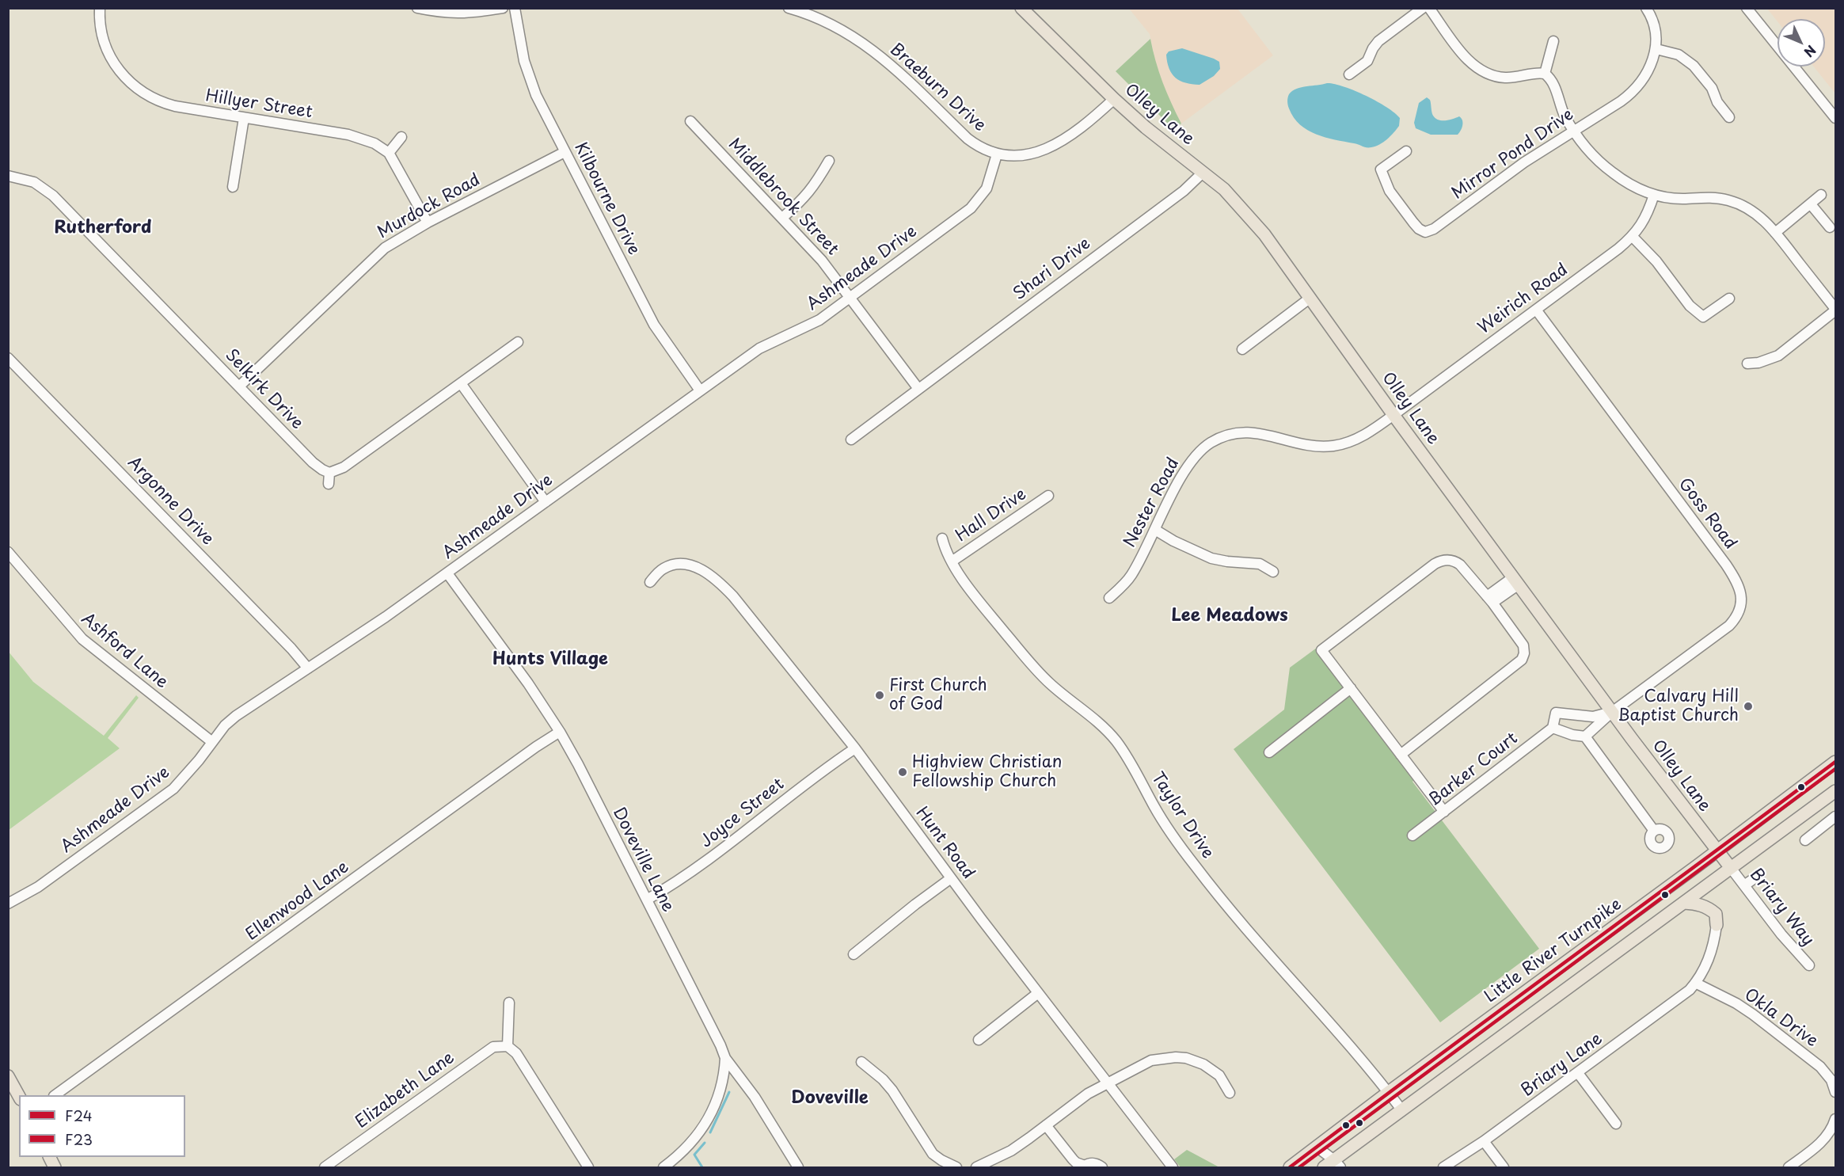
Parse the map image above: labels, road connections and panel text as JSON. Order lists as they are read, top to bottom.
{
  "streets": {
    "main road": ["Olley Lane", "Little River Turnpike"],
    "street": [
      "Braeburn Drive",
      "Hillyer Street",
      "Mirror Pond Drive",
      "Middlebrook Street",
      "Kilbourne Drive",
      "Murdock Road",
      "Ashmeade Drive",
      "Shari Drive",
      "Weirich Road",
      "Selkirk Drive",
      "Argonne Drive",
      "Nester Road",
      "Goss Road",
      "Hall Drive",
      "Ashford Lane",
      "Barker Court",
      "Joyce Street",
      "Taylor Drive",
      "Hunt Road",
      "Doveville Lane",
      "Ellenwood Lane",
      "Briary Way",
      "Okla Drive",
      "Briary Lane",
      "Elizabeth Lane"
    ]
  },
  "crossings": [
    ["Braeburn Drive", "Olley Lane"],
    ["Braeburn Drive", "Ashmeade Drive"],
    ["Olley Lane", "Shari Drive"],
    ["Olley Lane", "Weirich Road"],
    ["Olley Lane", "Nester Road"],
    ["Olley Lane", "Goss Road"],
    ["Olley Lane", "Barker Court"],
    ["Olley Lane", "Briary Way"],
    ["Olley Lane", "Little River Turnpike"],
    ["Middlebrook Street", "Ashmeade Drive"],
    ["Middlebrook Street", "Shari Drive"],
    ["Kilbourne Drive", "Murdock Road"],
    ["Kilbourne Drive", "Ashmeade Drive"],
    ["Murdock Road", "Selkirk Drive"],
    ["Ashmeade Drive", "Argonne Drive"],
    ["Ashmeade Drive", "Ashford Lane"],
    ["Ashmeade Drive", "Doveville Lane"],
    ["Weirich Road", "Nester Road"],
    ["Weirich Road", "Goss Road"],
    ["Goss Road", "Barker Court"],
    ["Hall Drive", "Taylor Drive"],
    ["Joyce Street", "Hunt Road"],
    ["Joyce Street", "Doveville Lane"],
    ["Taylor Drive", "Little River Turnpike"],
    ["Doveville Lane", "Ellenwood Lane"],
    ["Okla Drive", "Briary Lane"]
  ],
  "districts": [
    "Rutherford",
    "Lee Meadows",
    "Hunts Village",
    "Doveville"
  ],
  "places": ["First Church of God", "Calvary Hill Baptist Church", "Highview Christian Fellowship Church"],
  "lines": ["transit line F24", "transit line F23"],
  "legend": ["F24", "F23"],
  "north": "bottom right"
}
